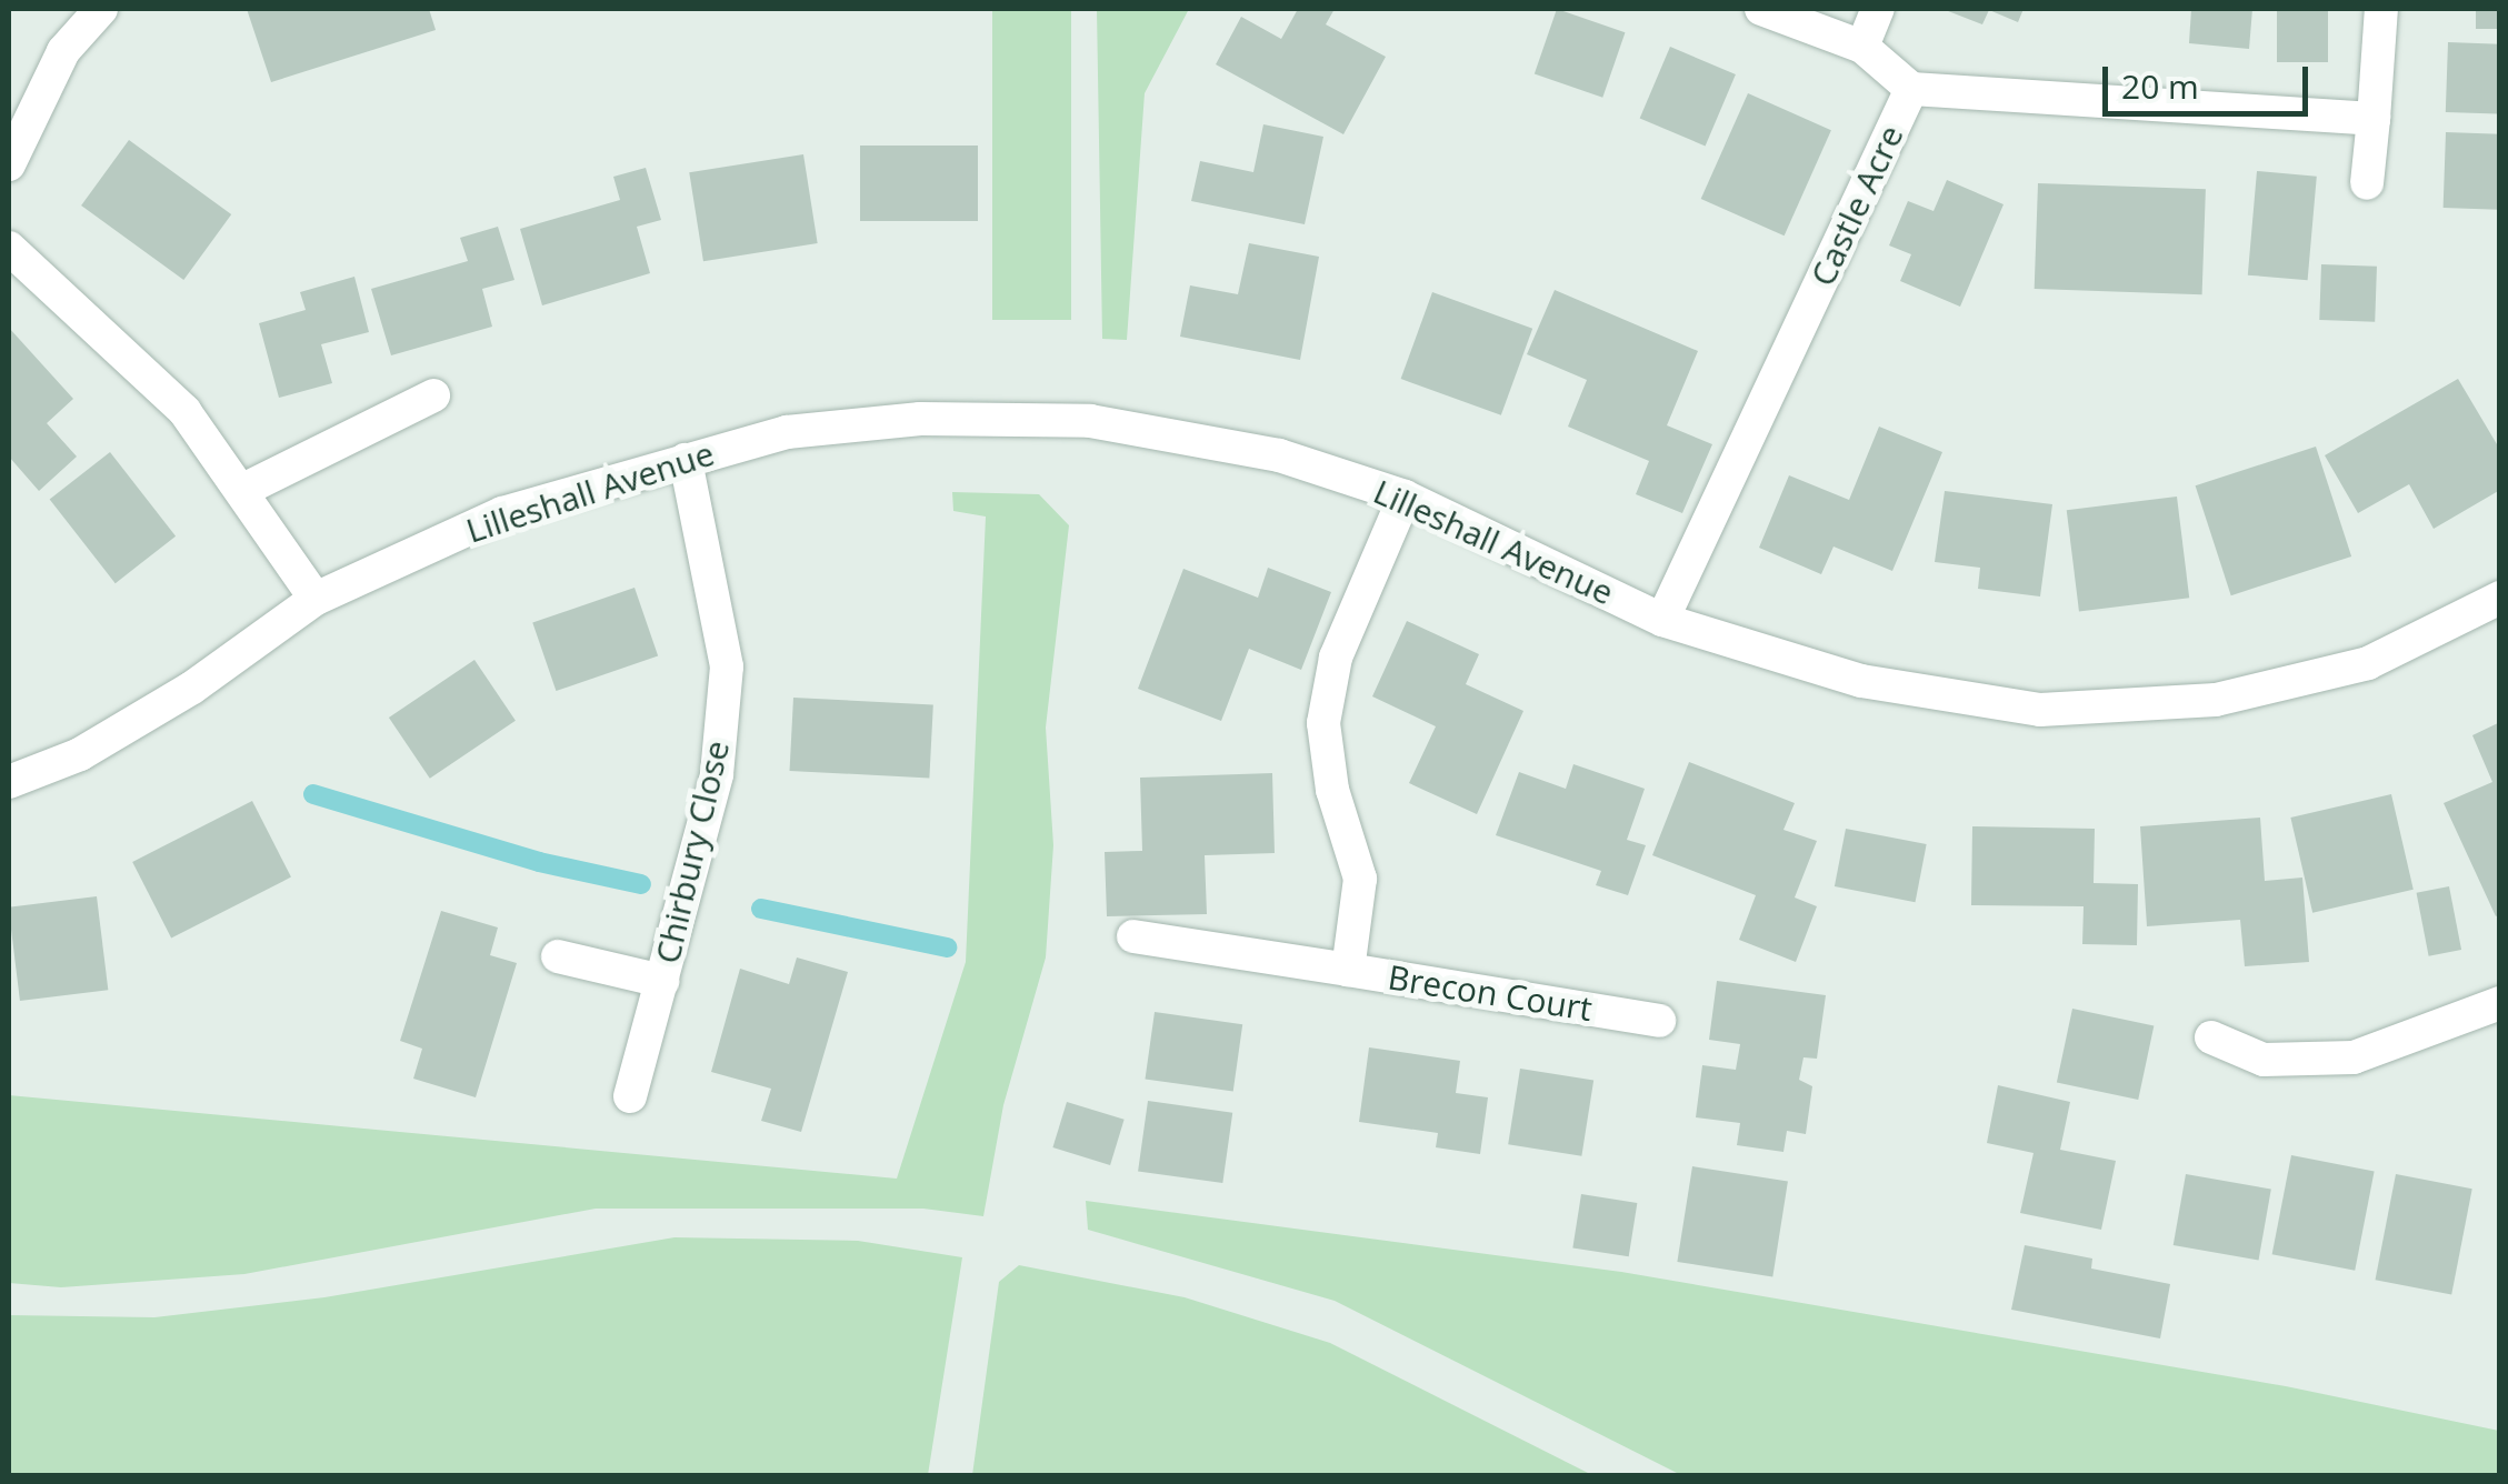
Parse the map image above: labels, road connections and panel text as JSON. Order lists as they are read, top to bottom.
{
  "streets": {
    "street": [
      "Castle Acre",
      "Lilleshall Avenue",
      "Chirbury Close",
      "Brecon Court"
    ]
  },
  "crossings": [
    ["Castle Acre", "Lilleshall Avenue"],
    ["Lilleshall Avenue", "Chirbury Close"],
    ["Lilleshall Avenue", "Brecon Court"]
  ],
  "scale_bar": "20 m"
}
